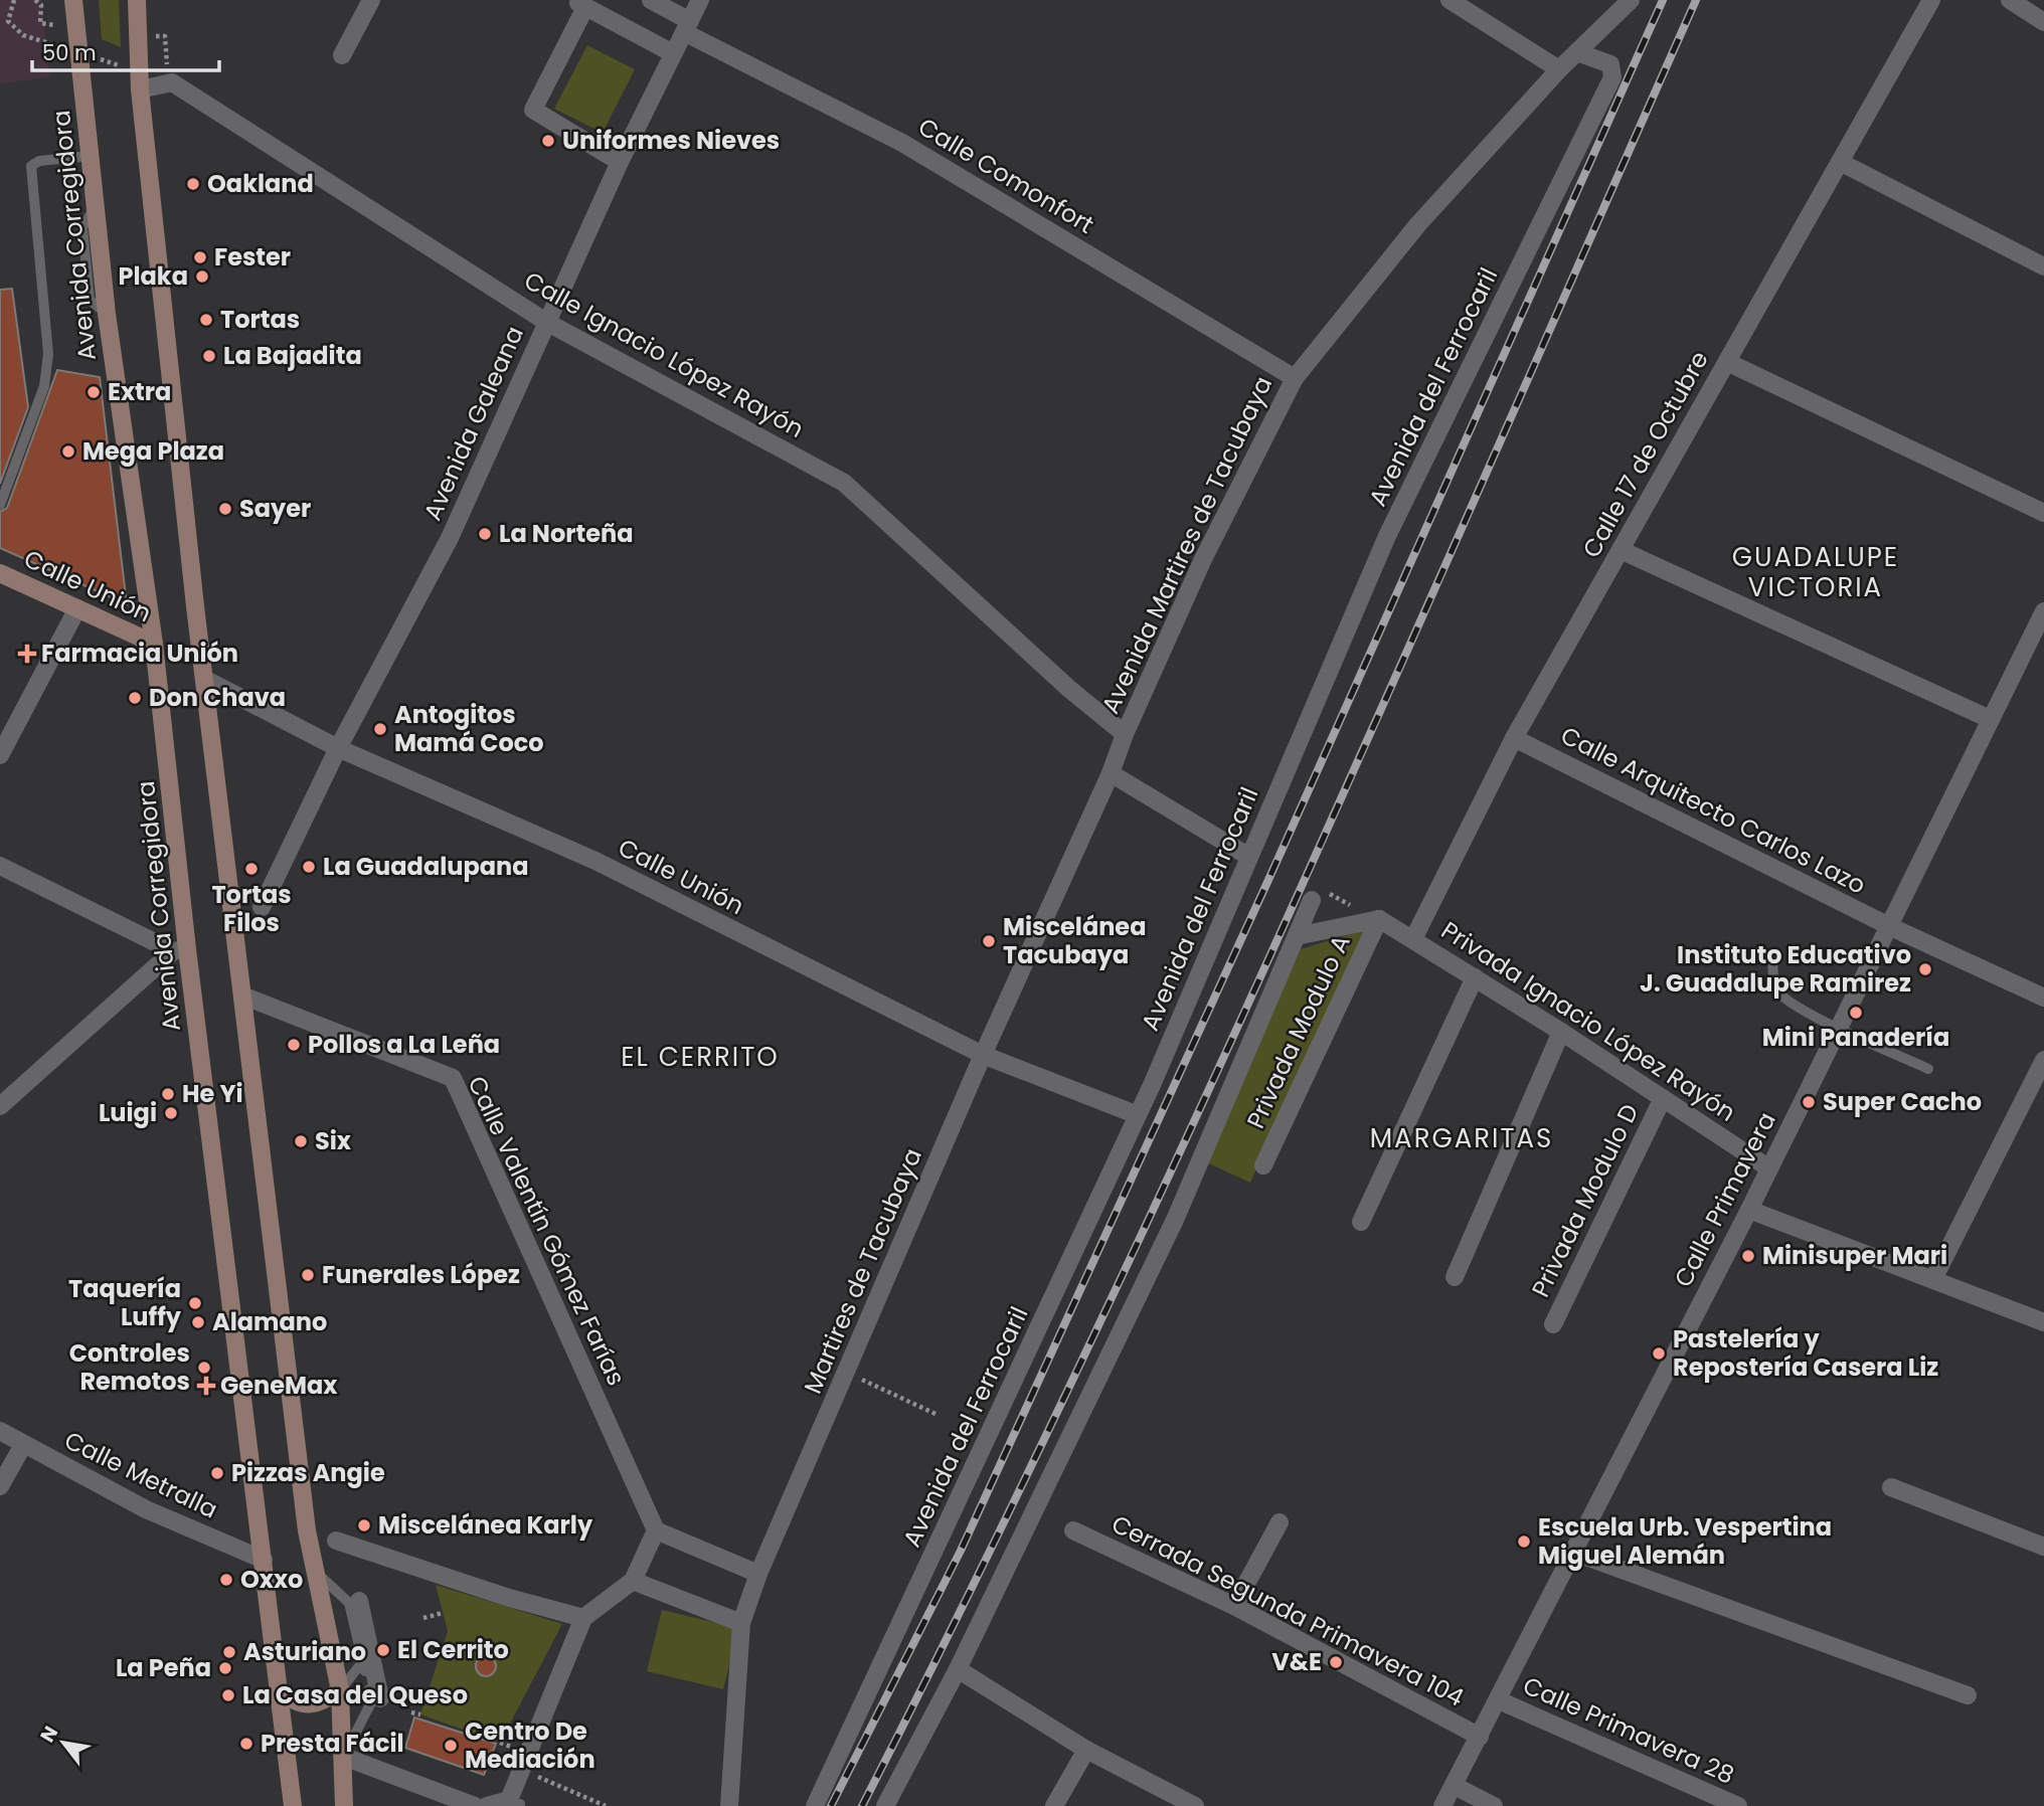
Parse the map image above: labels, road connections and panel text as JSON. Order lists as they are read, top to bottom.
{
  "streets": {
    "main road": ["Avenida Corregidora", "Calle Unión"],
    "street": [
      "Calle Comonfort",
      "Calle Ignacio López Rayón",
      "Avenida del Ferrocaril",
      "Avenida Galeana",
      "Calle 17 de Octubre",
      "Avenida Martires de Tacubaya",
      "Calle Arquitecto Carlos Lazo",
      "Privada Ignacio López Rayón",
      "Privada Modulo A",
      "Calle Primavera",
      "Privada Modulo D",
      "Calle Valentín Gómez Farías",
      "Martires de Tacubaya",
      "Calle Metralla",
      "Cerrada Segunda Primavera 104",
      "Calle Primavera 28"
    ]
  },
  "crossings": [
    ["Calle Comonfort", "Avenida Galeana"],
    ["Calle Comonfort", "Avenida Martires de Tacubaya"],
    ["Avenida Corregidora", "Calle Unión"],
    ["Avenida Corregidora", "Calle Metralla"],
    ["Calle Ignacio López Rayón", "Avenida Galeana"],
    ["Calle Ignacio López Rayón", "Avenida Martires de Tacubaya"],
    ["Avenida del Ferrocaril", "Avenida Martires de Tacubaya"],
    ["Avenida del Ferrocaril", "Calle Unión"],
    ["Avenida Galeana", "Calle Unión"],
    ["Calle 17 de Octubre", "Calle Arquitecto Carlos Lazo"],
    ["Calle 17 de Octubre", "Privada Ignacio López Rayón"],
    ["Avenida Martires de Tacubaya", "Martires de Tacubaya"],
    ["Calle Unión", "Martires de Tacubaya"],
    ["Calle Arquitecto Carlos Lazo", "Calle Primavera"],
    ["Privada Ignacio López Rayón", "Privada Modulo A"],
    ["Privada Ignacio López Rayón", "Calle Primavera"],
    ["Privada Ignacio López Rayón", "Privada Modulo D"],
    ["Calle Primavera", "Cerrada Segunda Primavera 104"],
    ["Calle Primavera", "Calle Primavera 28"]
  ],
  "districts": ["GUADALUPE VICTORIA", "EL CERRITO", "MARGARITAS"],
  "places": {
    "other": [
      "Uniformes Nieves",
      "Oakland",
      "Fester",
      "Plaka",
      "Tortas",
      "La Bajadita",
      "Extra",
      "Mega Plaza",
      "Sayer",
      "La Norteña",
      "Don Chava",
      "Antogitos Mamá Coco",
      "La Guadalupana",
      "Tortas Filos",
      "Miscelánea Tacubaya",
      "Instituto Educativo J. Guadalupe Ramirez",
      "Mini Panadería",
      "Pollos a La Leña",
      "He Yi",
      "Super Cacho",
      "Luigi",
      "Six",
      "Minisuper Mari",
      "Funerales López",
      "Taquería Luffy",
      "Alamano",
      "Pastelería y Repostería Casera Liz",
      "Controles Remotos",
      "Pizzas Angie",
      "Miscelánea Karly",
      "Escuela Urb. Vespertina Miguel Alemán",
      "Oxxo",
      "El Cerrito",
      "Asturiano",
      "V&E",
      "La Peña",
      "La Casa del Queso",
      "Presta Fácil",
      "Centro De Mediación"
    ],
    "health": ["Farmacia Unión", "GeneMax"]
  },
  "scale_bar": "50 m",
  "north": "top left"
}
